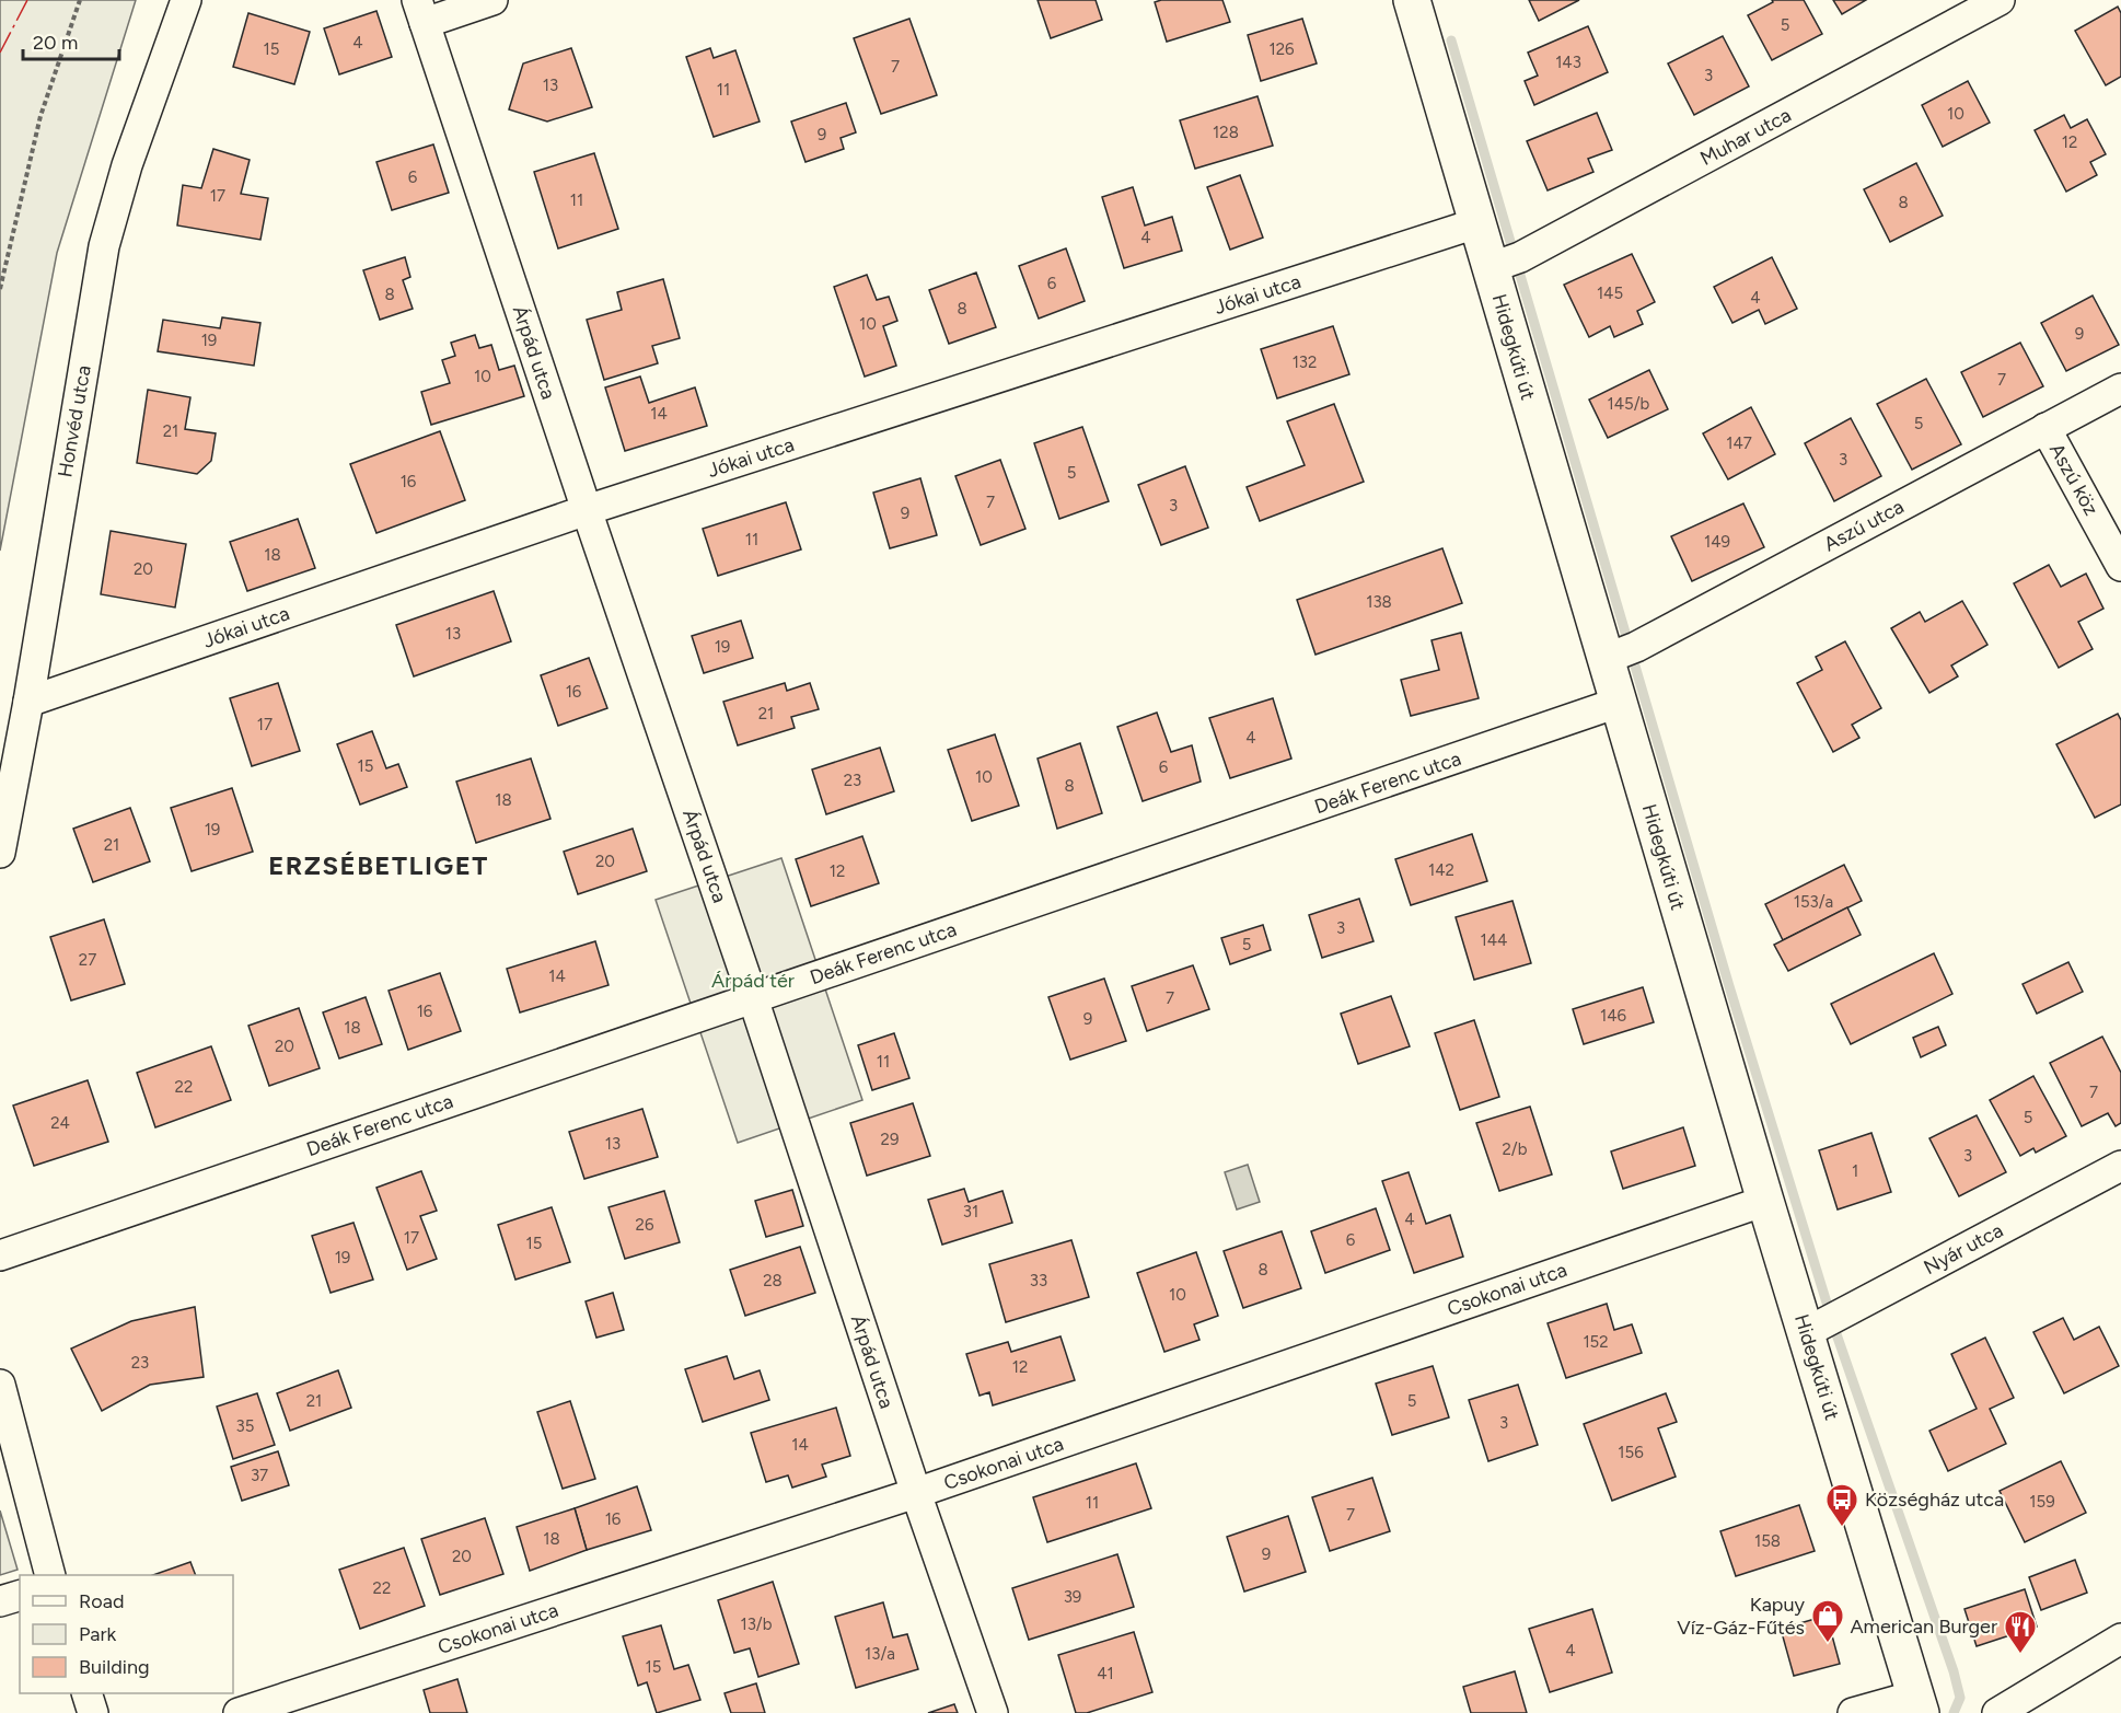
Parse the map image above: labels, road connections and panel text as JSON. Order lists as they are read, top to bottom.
{
  "streets": {
    "main road": ["Hidegkúti út"],
    "street": [
      "Muhar utca",
      "Jókai utca",
      "Árpád utca",
      "Honvéd utca",
      "Aszú köz",
      "Aszú utca",
      "Deák Ferenc utca",
      "Nyár utca",
      "Csokonai utca"
    ]
  },
  "crossings": [
    ["Muhar utca", "Hidegkúti út"],
    ["Jókai utca", "Hidegkúti út"],
    ["Jókai utca", "Árpád utca"],
    ["Jókai utca", "Honvéd utca"],
    ["Hidegkúti út", "Aszú utca"],
    ["Hidegkúti út", "Deák Ferenc utca"],
    ["Hidegkúti út", "Nyár utca"],
    ["Hidegkúti út", "Csokonai utca"],
    ["Árpád utca", "Deák Ferenc utca"],
    ["Árpád utca", "Csokonai utca"],
    ["Aszú köz", "Aszú utca"]
  ],
  "districts": ["ERZSÉBETLIGET"],
  "parks": ["Árpád tér"],
  "places": {
    "bus stop": ["Községház utca"],
    "shop": ["Kapuy Víz-Gáz-Fűtés"],
    "restaurant": ["American Burger"]
  },
  "house_numbers": [
    "5",
    "4",
    "15",
    "126",
    "143",
    "7",
    "3",
    "13",
    "11",
    "10",
    "128",
    "9",
    "12",
    "6",
    "17",
    "11",
    "8",
    "4",
    "6",
    "145",
    "8",
    "4",
    "8",
    "10",
    "9",
    "19",
    "132",
    "10",
    "7",
    "145/b",
    "14",
    "5",
    "21",
    "147",
    "3",
    "5",
    "16",
    "7",
    "3",
    "9",
    "11",
    "149",
    "18",
    "20",
    "138",
    "13",
    "19",
    "16",
    "21",
    "17",
    "4",
    "15",
    "6",
    "10",
    "23",
    "8",
    "18",
    "19",
    "21",
    "20",
    "142",
    "12",
    "153/a",
    "3",
    "144",
    "5",
    "27",
    "14",
    "7",
    "16",
    "146",
    "9",
    "18",
    "20",
    "11",
    "22",
    "7",
    "5",
    "24",
    "29",
    "13",
    "2/b",
    "3",
    "1",
    "31",
    "4",
    "26",
    "17",
    "6",
    "15",
    "19",
    "8",
    "28",
    "33",
    "10",
    "152",
    "23",
    "12",
    "21",
    "5",
    "3",
    "35",
    "14",
    "156",
    "37",
    "159",
    "11",
    "7",
    "16",
    "18",
    "158",
    "9",
    "20",
    "22",
    "39",
    "13/b",
    "4",
    "13/a",
    "15",
    "41"
  ],
  "legend": ["Road", "Park", "Building"],
  "scale_bar": "20 m"
}
